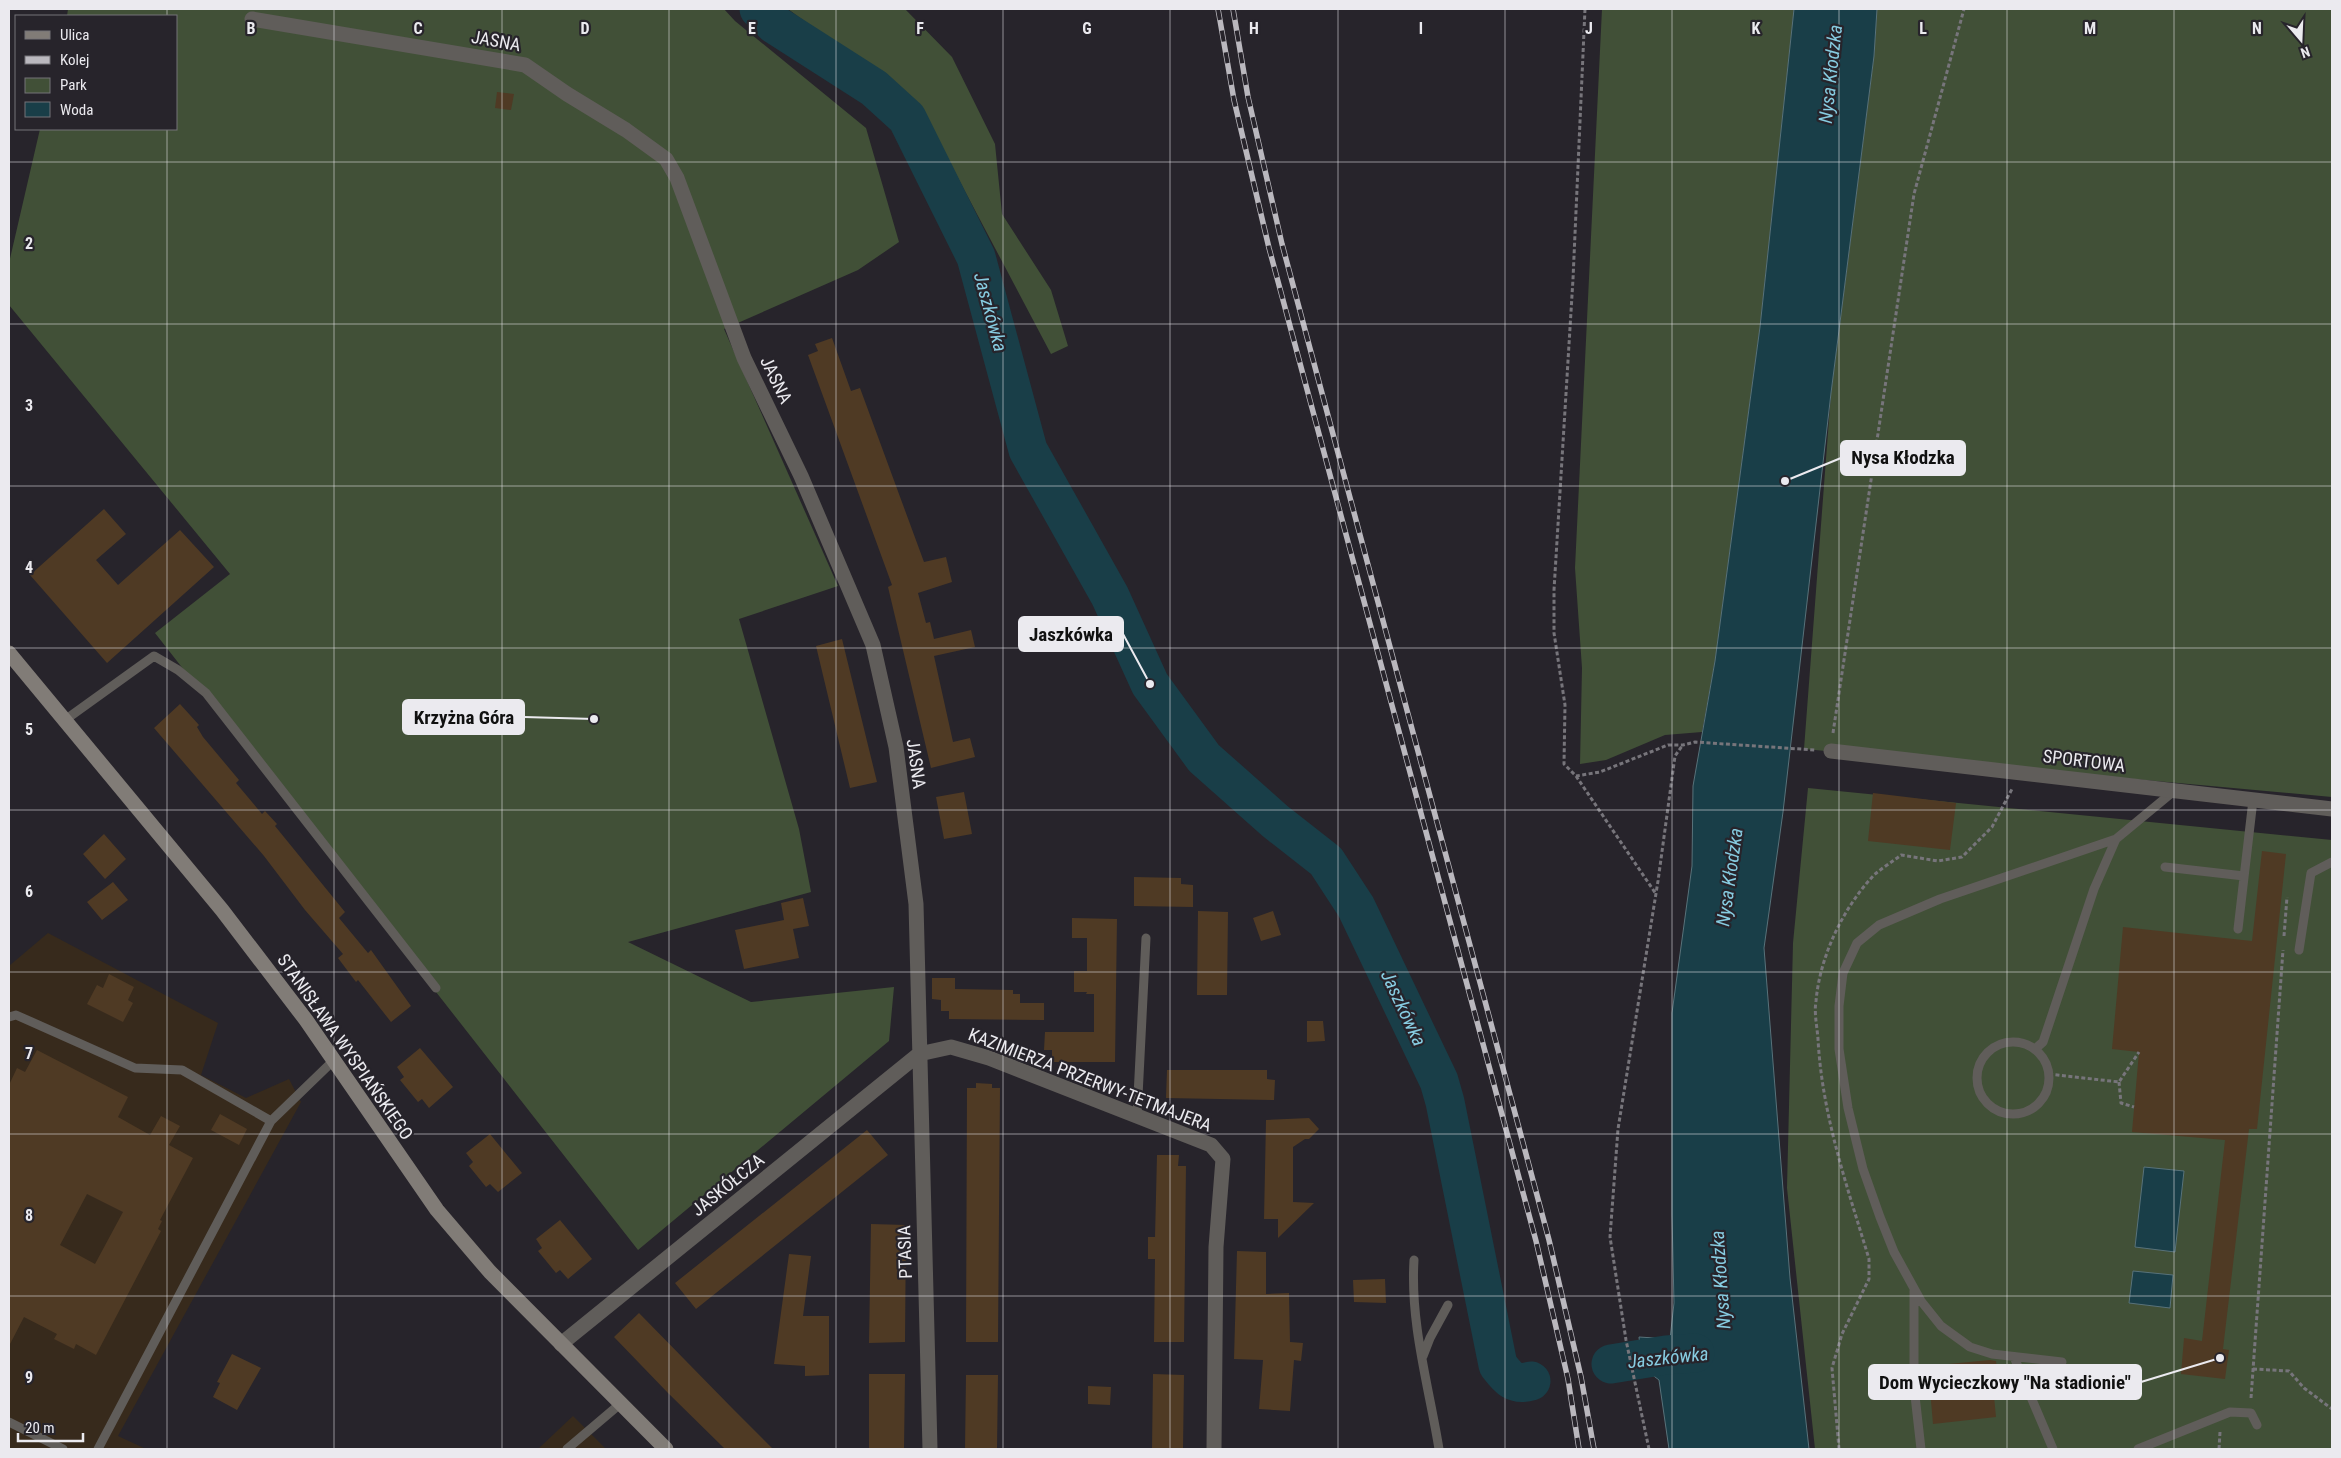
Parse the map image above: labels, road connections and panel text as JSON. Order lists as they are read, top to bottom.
{
  "streets": {
    "main road": ["STANISŁAWA WYSPIAŃSKIEGO"],
    "street": [
      "JASNA",
      "SPORTOWA",
      "KAZIMIERZA PRZERWY-TETMAJERA",
      "JASKÓŁCZA",
      "PTASIA"
    ]
  },
  "crossings": [
    ["JASNA", "KAZIMIERZA PRZERWY-TETMAJERA"],
    ["JASNA", "JASKÓŁCZA"],
    ["JASNA", "PTASIA"],
    ["STANISŁAWA WYSPIAŃSKIEGO", "JASKÓŁCZA"],
    ["KAZIMIERZA PRZERWY-TETMAJERA", "JASKÓŁCZA"],
    ["KAZIMIERZA PRZERWY-TETMAJERA", "PTASIA"],
    ["JASKÓŁCZA", "PTASIA"]
  ],
  "water": ["Nysa Kłodzka", "Jaszkówka"],
  "places": [
    "Nysa Kłodzka",
    "Jaszkówka",
    "Krzyżna Góra",
    "Dom Wycieczkowy \"Na stadionie\""
  ],
  "legend": [
    "Ulica",
    "Kolej",
    "Park",
    "Woda"
  ],
  "scale_bar": "20 m",
  "north": "bottom",
  "grid": {
    "columns": [
      "B",
      "C",
      "D",
      "E",
      "F",
      "G",
      "H",
      "I",
      "J",
      "K",
      "L",
      "M",
      "N"
    ],
    "rows": [
      "2",
      "3",
      "4",
      "5",
      "6",
      "7",
      "8",
      "9"
    ]
  }
}
